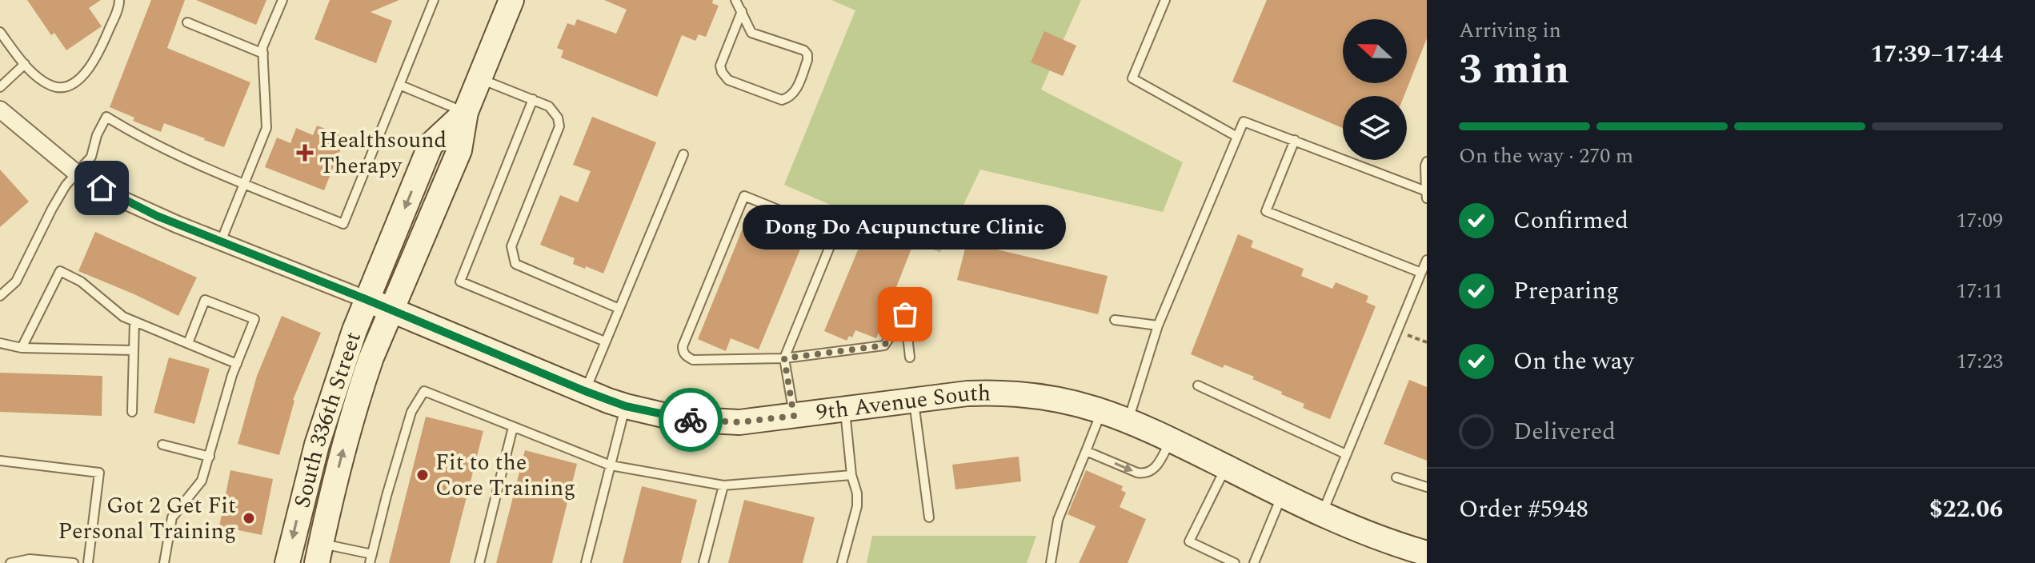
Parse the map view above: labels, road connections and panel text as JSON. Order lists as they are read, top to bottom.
{
  "streets": {
    "street": ["9th Avenue South", "South 336th Street"]
  },
  "crossings": [
    ["9th Avenue South", "South 336th Street"]
  ],
  "places": {
    "health": ["Healthsound Therapy"],
    "other": ["Dong Do Acupuncture Clinic", "Fit to the Core Training", "Got 2 Get Fit Personal Training"]
  },
  "north": "left",
  "page": {
    "heading": ["3 min", "Arriving in", "17:39–17:44"],
    "panel": ["Order #5948", "$22.06"],
    "bar": "On the way · 270 m",
    "list": [
      ["Confirmed", "17:09"],
      ["Preparing", "17:11"],
      ["On the way", "17:23"],
      "Delivered"
    ],
    "bubble": "Dong Do Acupuncture Clinic"
  }
}
